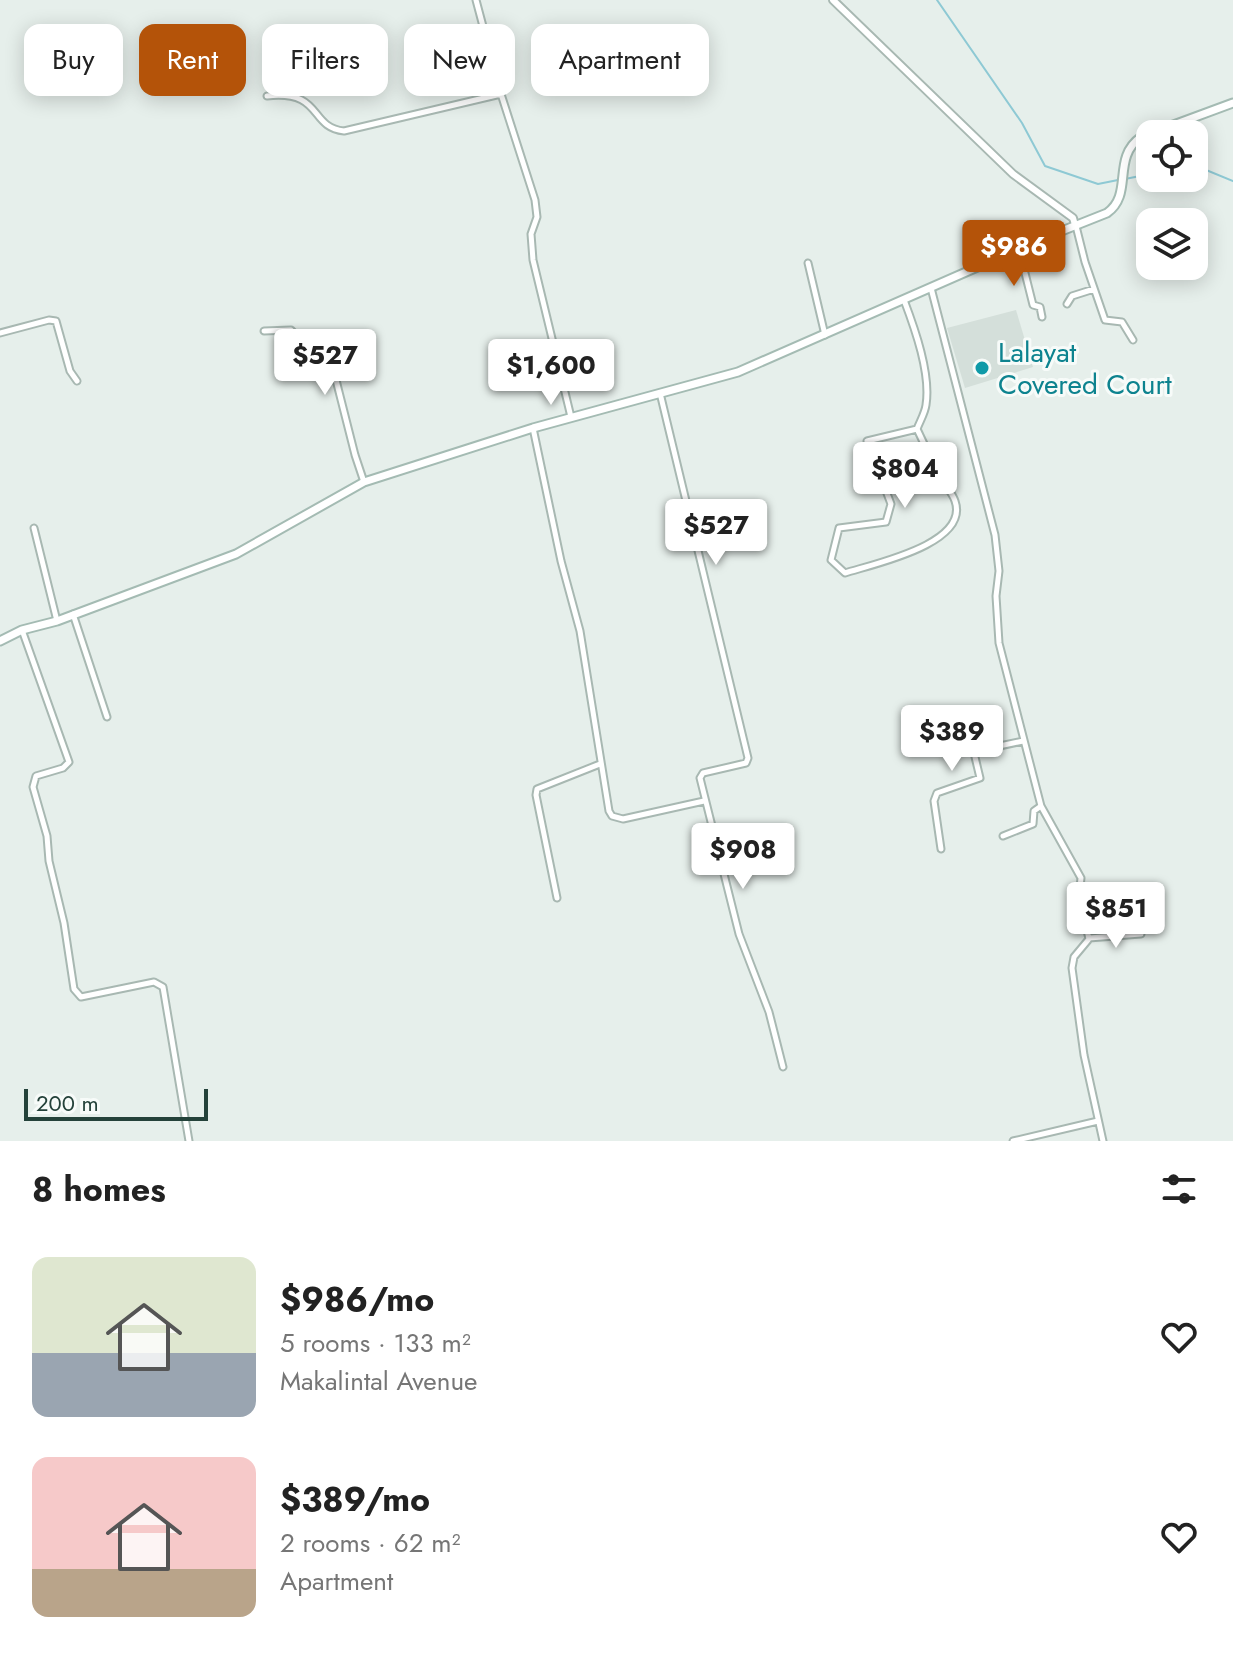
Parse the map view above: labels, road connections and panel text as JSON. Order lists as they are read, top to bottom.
{
  "places": ["Lalayat Covered Court"],
  "scale_bar": "200 m",
  "page": {
    "chip": [
      "Buy",
      "Rent",
      "Filters",
      "New",
      "Apartment"
    ],
    "price": [
      "$986",
      "$527",
      "$1,600",
      "$804",
      "$527",
      "$389",
      "$908",
      "$851"
    ],
    "scale": "200 m",
    "heading": "8 homes",
    "list": [
      {
        "name": "$986/mo",
        "note": "5 rooms · 133 m² · Makalintal Avenue"
      },
      {
        "name": "$389/mo",
        "note": "2 rooms · 62 m² · Apartment"
      }
    ]
  }
}
